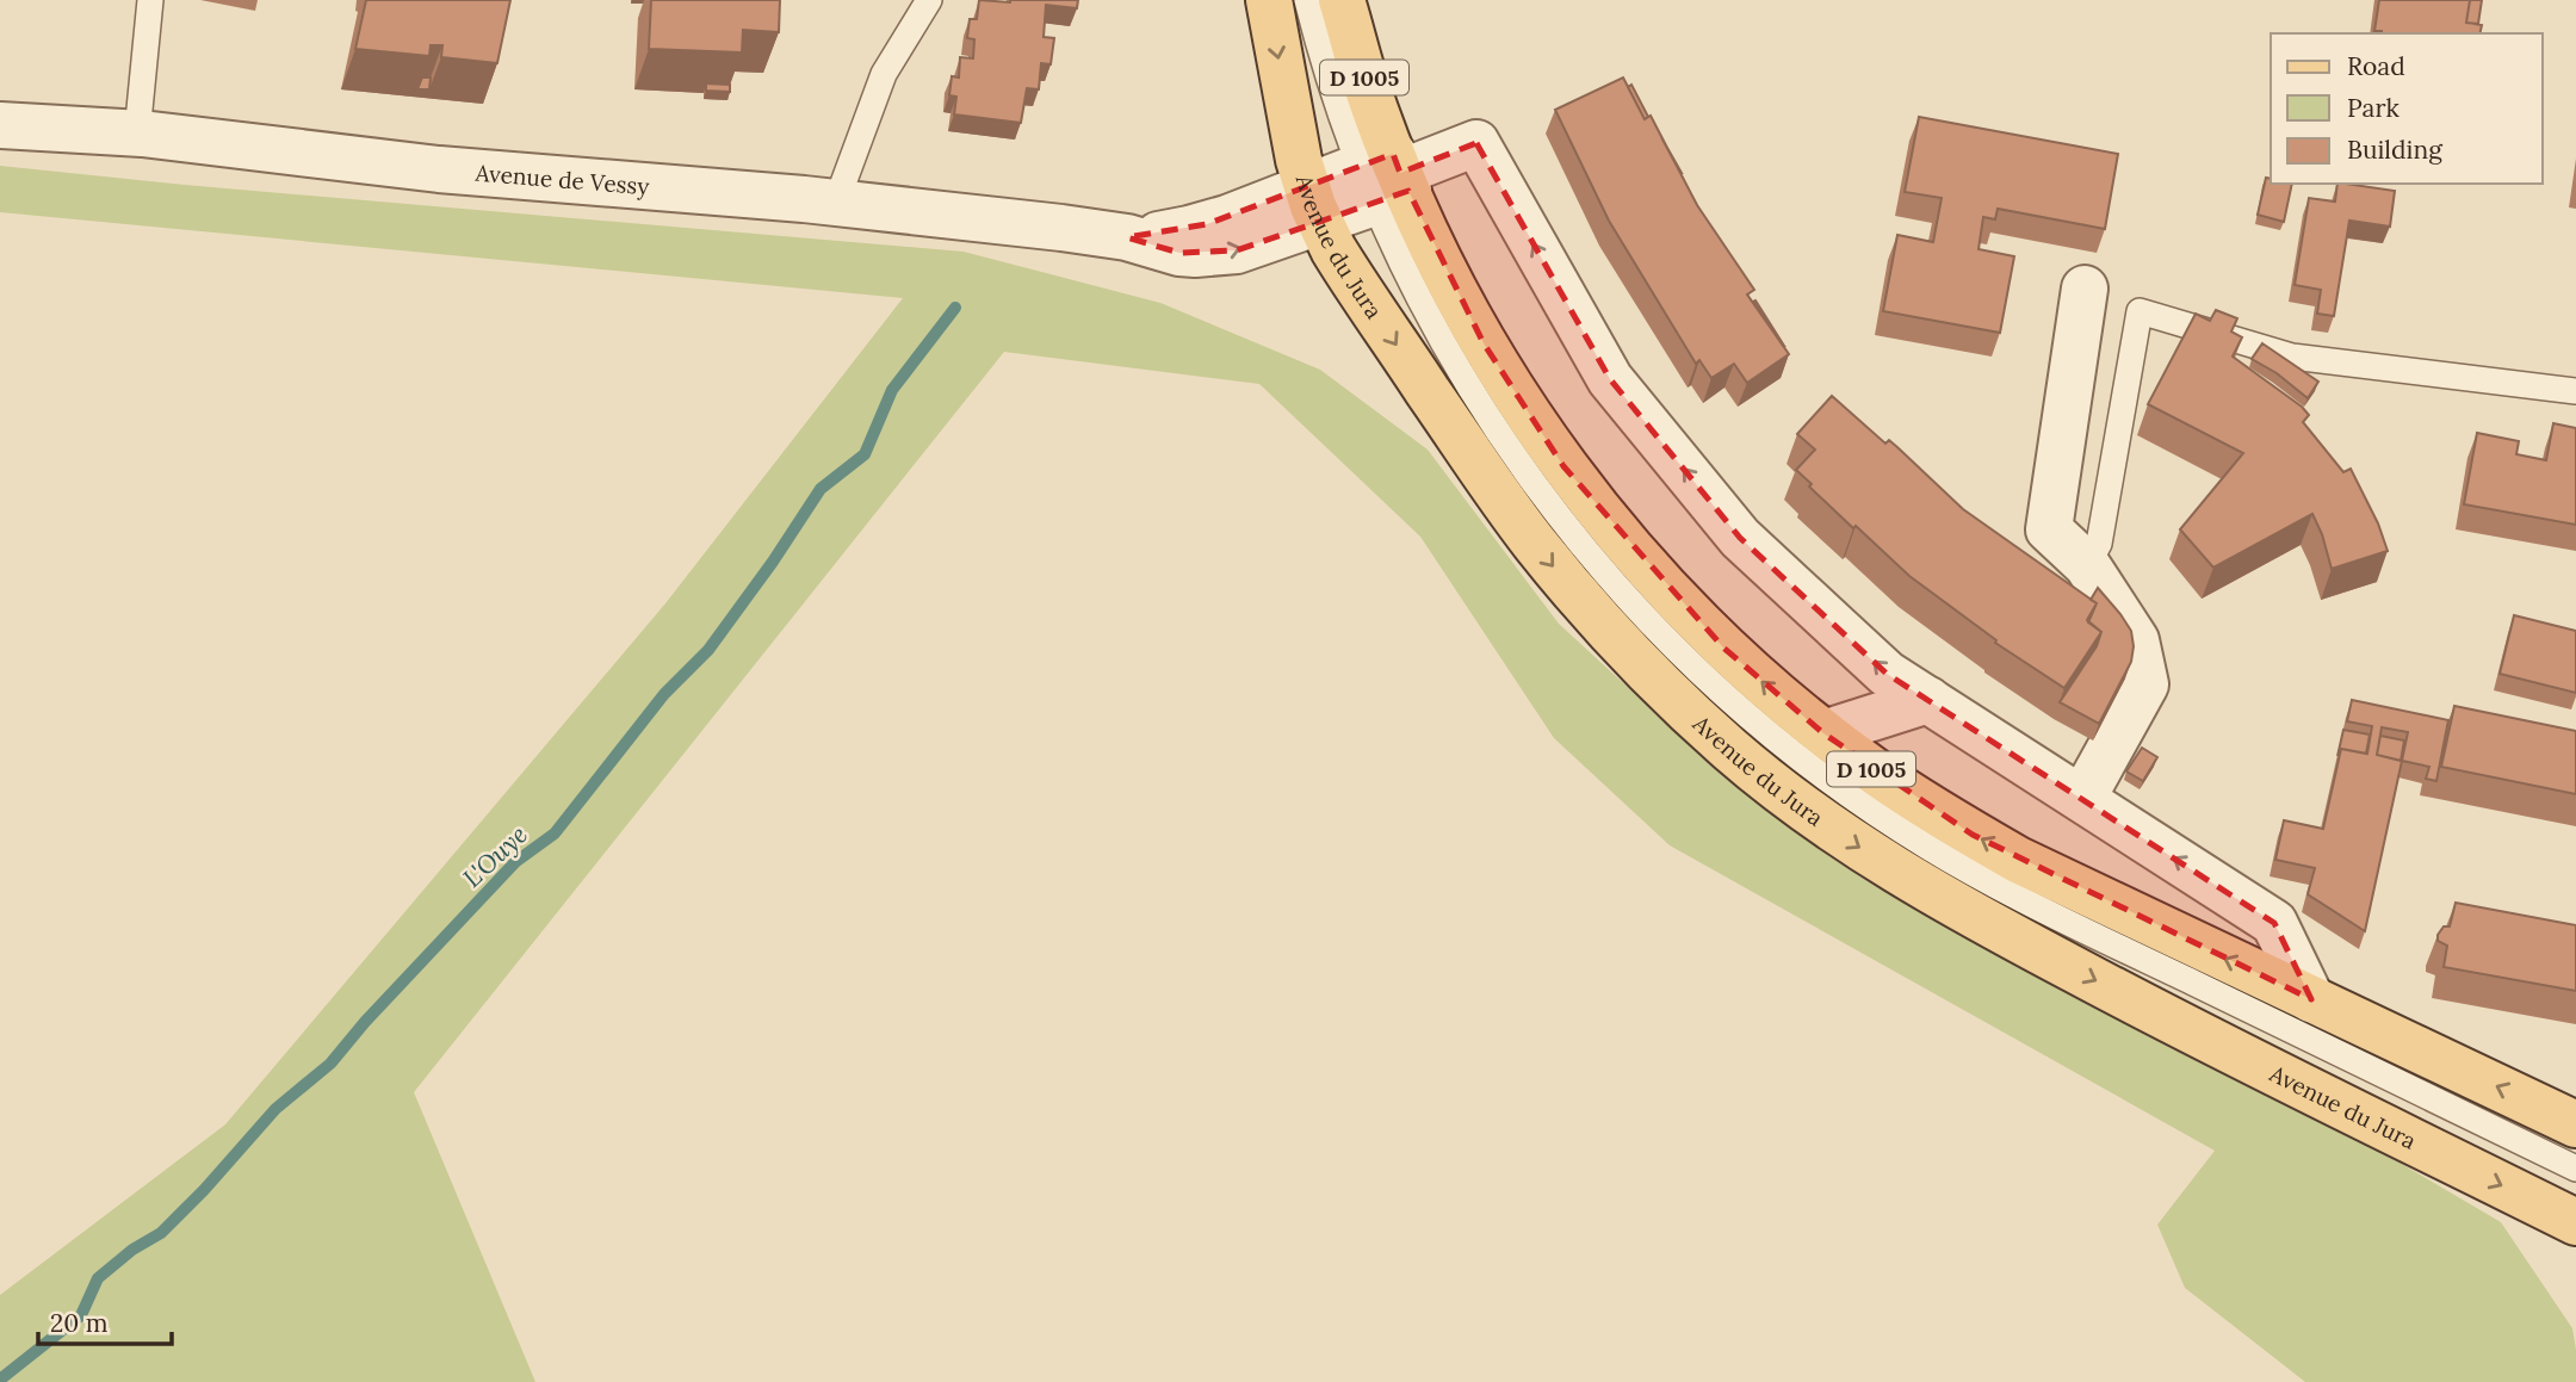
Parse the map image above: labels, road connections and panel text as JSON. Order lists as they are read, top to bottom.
{
  "streets": {
    "main road": ["D 1005", "Avenue du Jura"],
    "street": ["Avenue de Vessy"]
  },
  "crossings": [
    ["D 1005", "Avenue de Vessy"],
    ["Avenue de Vessy", "Avenue du Jura"]
  ],
  "water": ["L'Ouye"],
  "legend": ["Road", "Park", "Building"],
  "scale_bar": "20 m"
}
